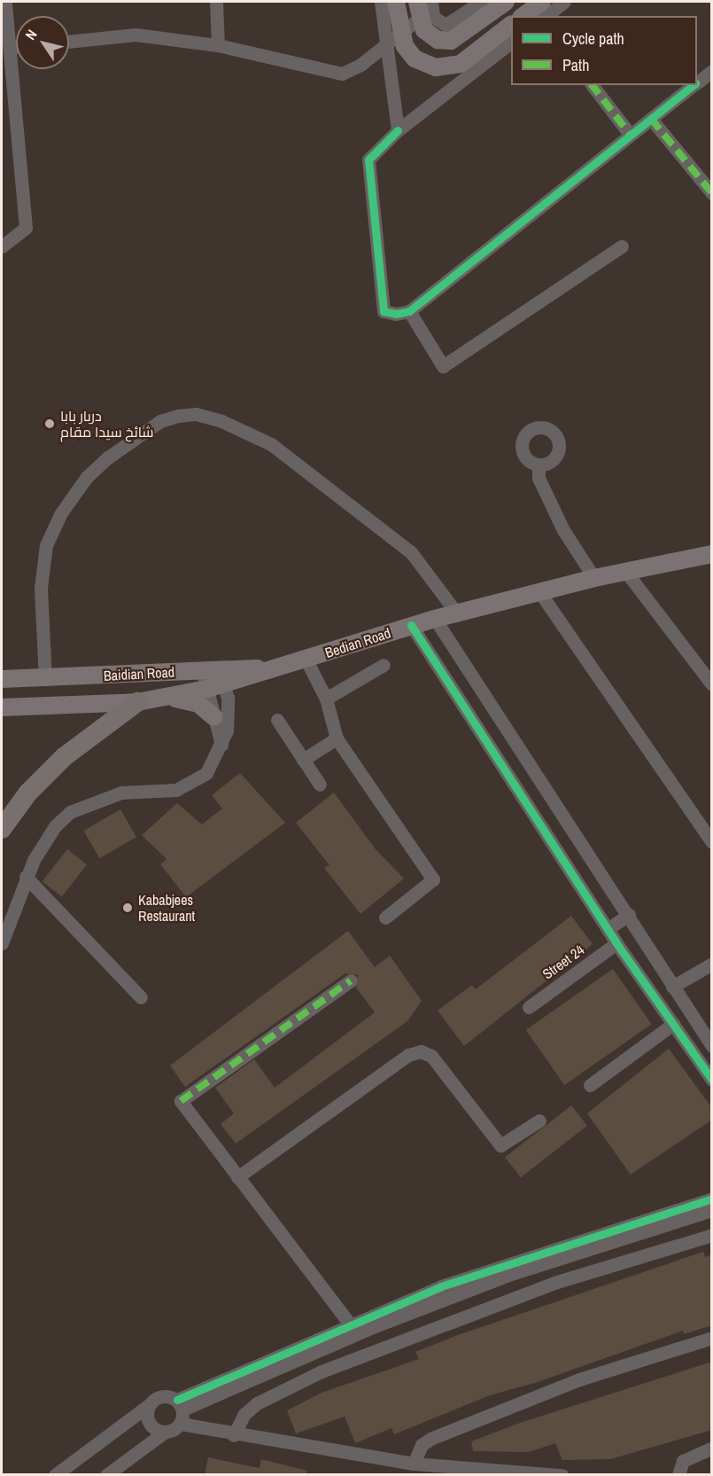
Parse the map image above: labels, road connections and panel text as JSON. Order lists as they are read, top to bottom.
{
  "streets": {
    "main road": ["Bedian Road", "Baidian Road"],
    "street": ["Street 24"]
  },
  "crossings": [
    ["Bedian Road", "Baidian Road"]
  ],
  "places": ["دربار بابا شائخ سیدا مقام", "Kababjees Restaurant"],
  "legend": ["Cycle path", "Path"],
  "north": "top left"
}
